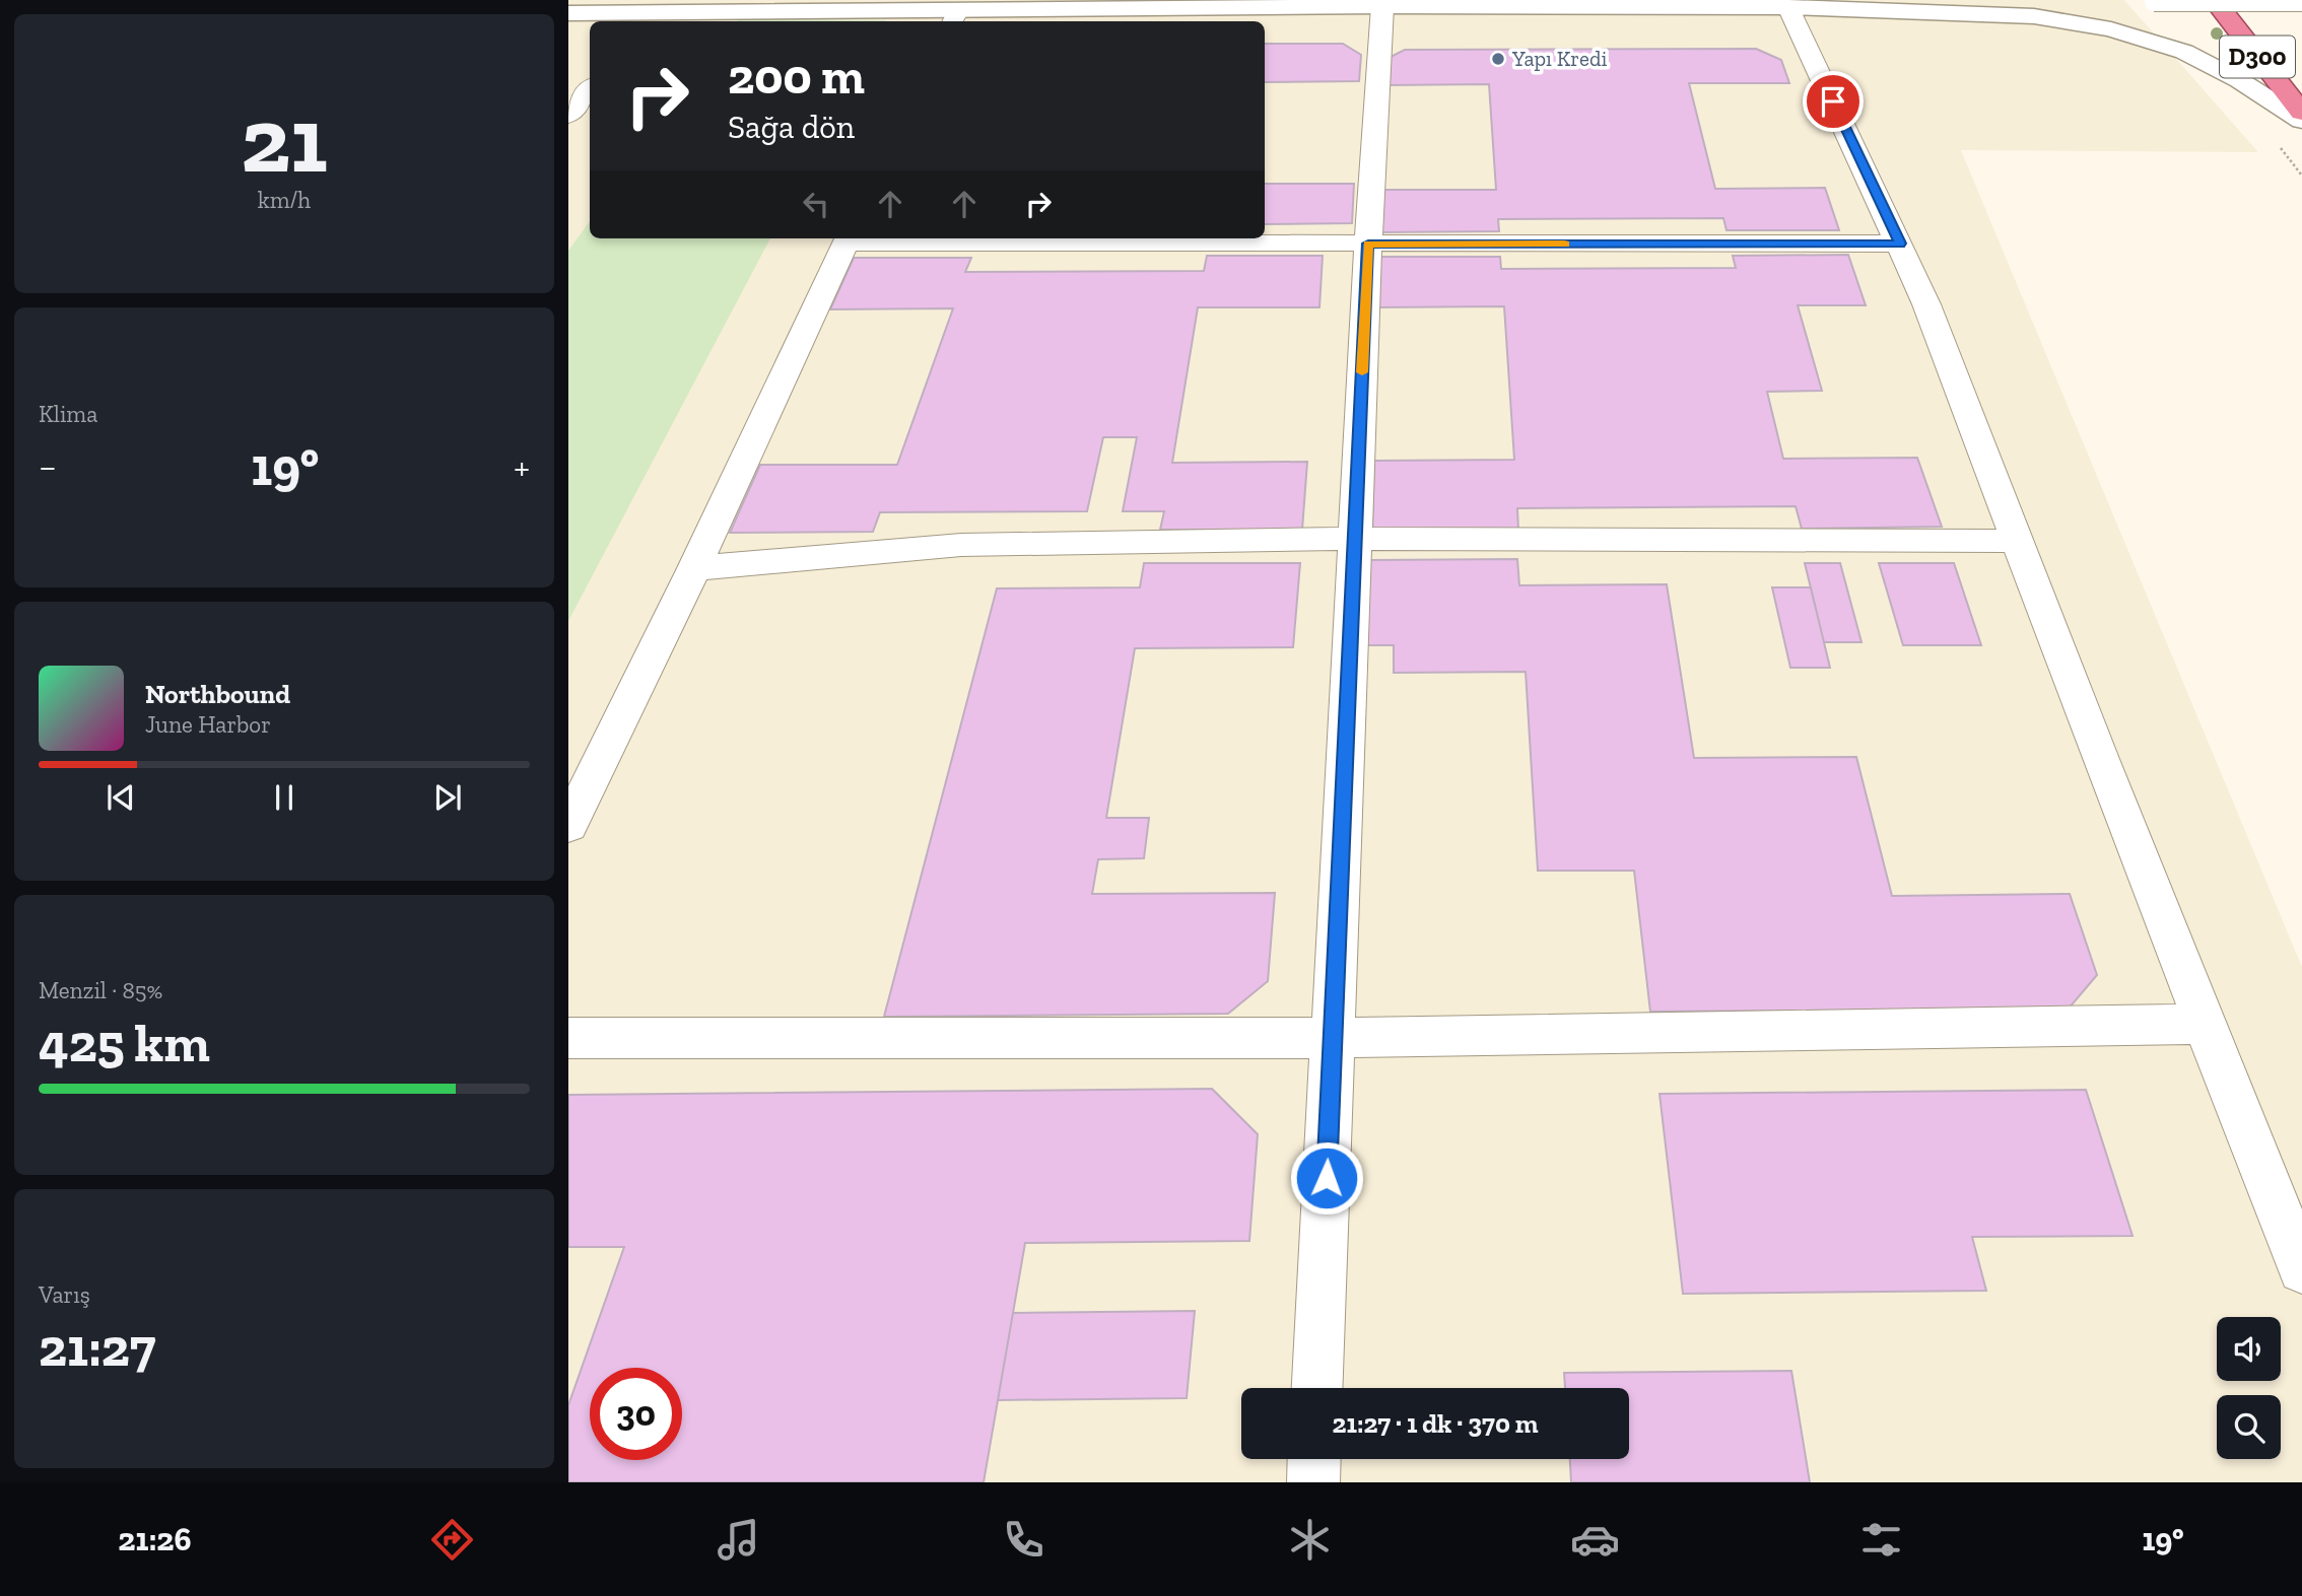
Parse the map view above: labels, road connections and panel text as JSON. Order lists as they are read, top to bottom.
{
  "streets": {
    "highway": ["D300"]
  },
  "places": ["Yapı Kredi"],
  "page": {
    "tile": [
      ["21", "km/h"],
      "Klima",
      ["Menzil · 85%", "425 km"],
      ["Varış", "21:27"]
    ],
    "turn": ["200 m", "Sağa dön"],
    "heat": ["−", "19°", "+"],
    "song": ["Northbound", "June Harbor"],
    "limit": "30",
    "trip": "21:27 · 1 dk · 370 m",
    "tabs": ["21:26", "19°"]
  }
}
